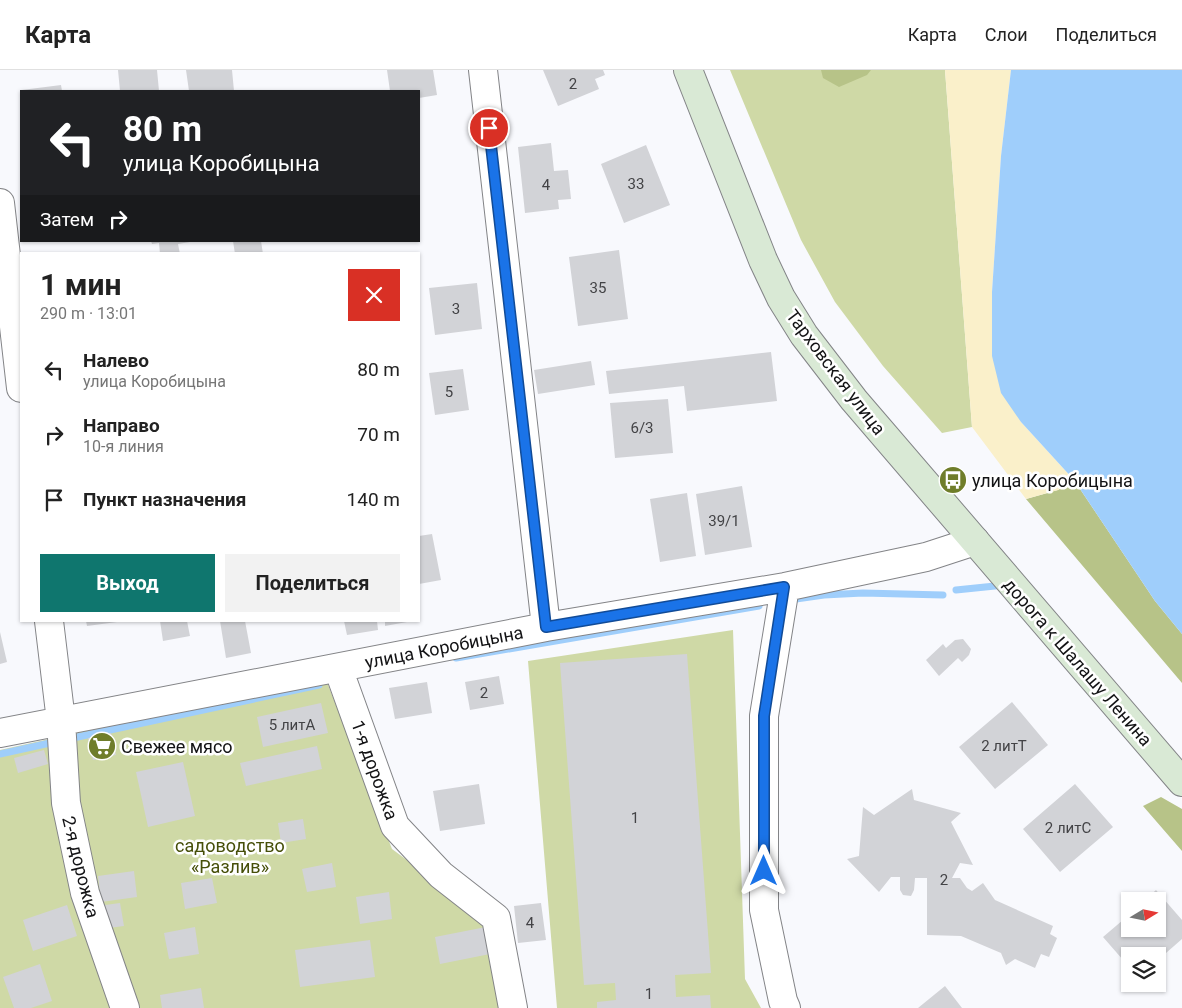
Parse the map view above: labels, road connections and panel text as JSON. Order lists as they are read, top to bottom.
{
  "streets": {
    "street": [
      "Тарховская улица",
      "улица Коробицына",
      "дорога к Шалашу Ленина",
      "1-я дорожка",
      "2-я дорожка"
    ]
  },
  "crossings": [
    ["Тарховская улица", "улица Коробицына"],
    ["Тарховская улица", "дорога к Шалашу Ленина"],
    ["улица Коробицына", "дорога к Шалашу Ленина"],
    ["улица Коробицына", "1-я дорожка"],
    ["улица Коробицына", "2-я дорожка"]
  ],
  "parks": ["садоводство «Разлив»"],
  "places": {
    "bus stop": ["улица Коробицына"],
    "supermarket": ["Свежее мясо"]
  },
  "house_numbers": [
    "2",
    "33",
    "4",
    "35",
    "3",
    "5",
    "6/3",
    "39/1",
    "2",
    "5 литА",
    "2 литТ",
    "1",
    "2 литС",
    "2",
    "4",
    "1"
  ],
  "north": "right",
  "page": {
    "header": "Карта",
    "nav": ["Карта", "Слои", "Поделиться"],
    "turn": ["80 m", "улица Коробицына"],
    "then": "Затем",
    "heading": ["1 мин", "290 m · 13:01"],
    "list": [
      {
        "name": "Налево",
        "note": "улица Коробицына",
        "value": "80 m"
      },
      {
        "name": "Направо",
        "note": "10-я линия",
        "value": "70 m"
      },
      {
        "name": "Пункт назначения",
        "value": "140 m"
      }
    ],
    "buttons": ["Выход", "Поделиться"]
  }
}
